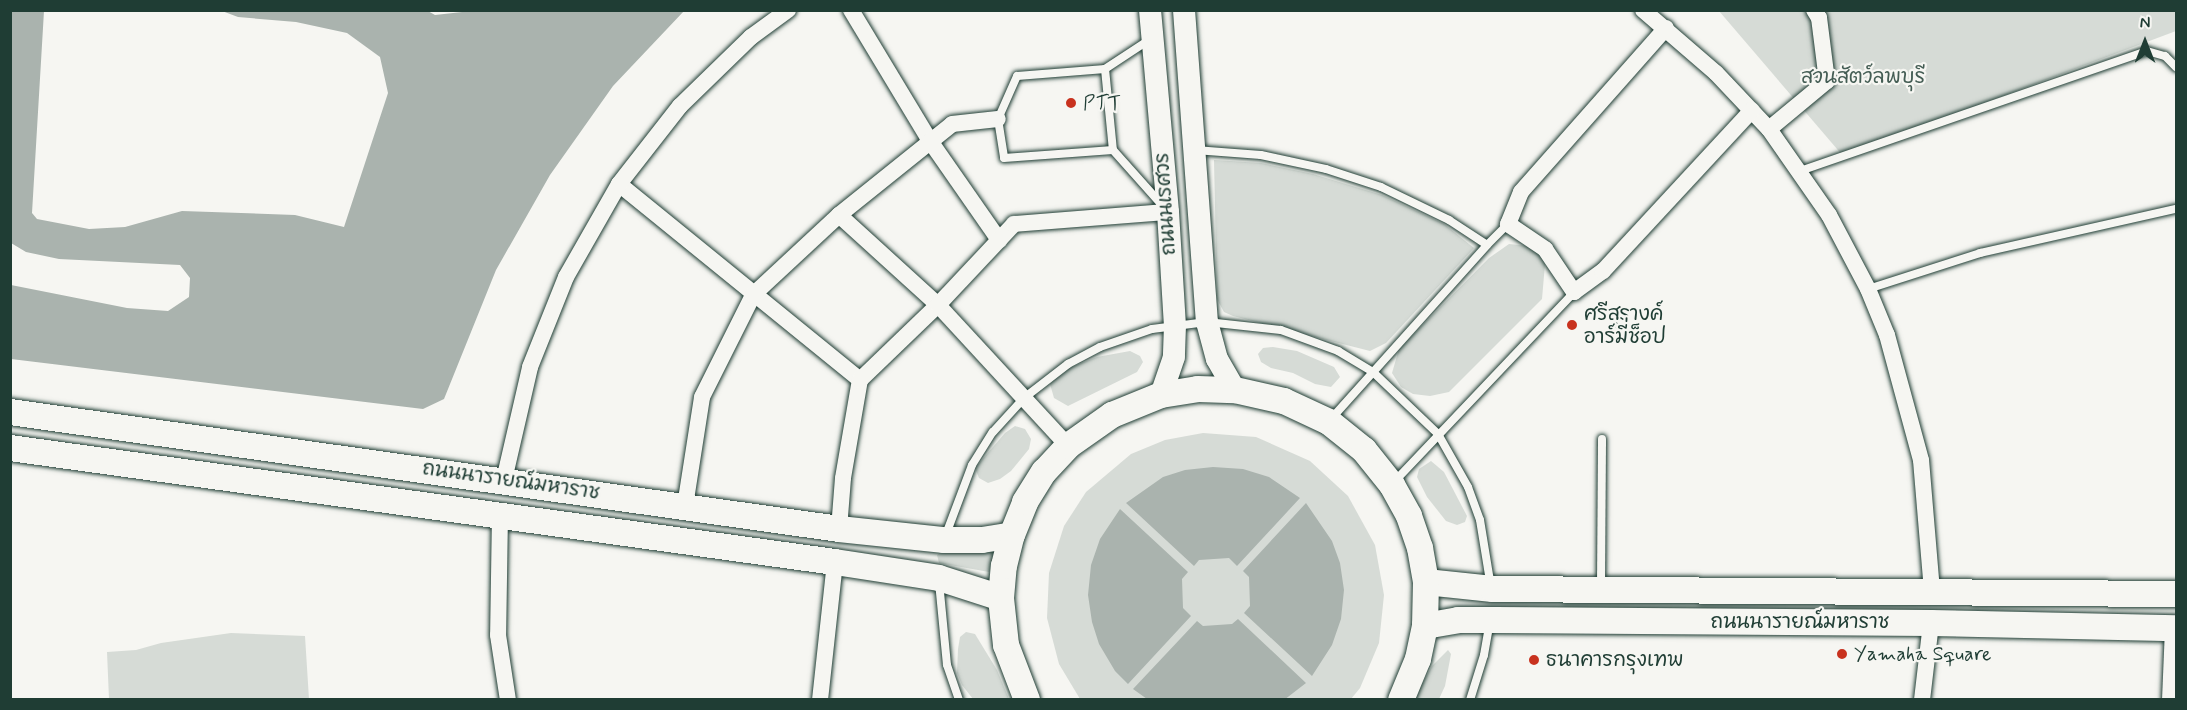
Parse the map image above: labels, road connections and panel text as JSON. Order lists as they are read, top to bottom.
{
  "streets": {
    "main road": ["ถนนนเรศวร", "ถนนนารายณ์มหาราช"]
  },
  "parks": ["สวนสัตว์ลพบุรี"],
  "places": [
    "PTT",
    "ศรีสุรางค์ อาร์มี่ช็อป",
    "Yamaha Square",
    "ธนาคารกรุงเทพ"
  ],
  "north": "top"
}
